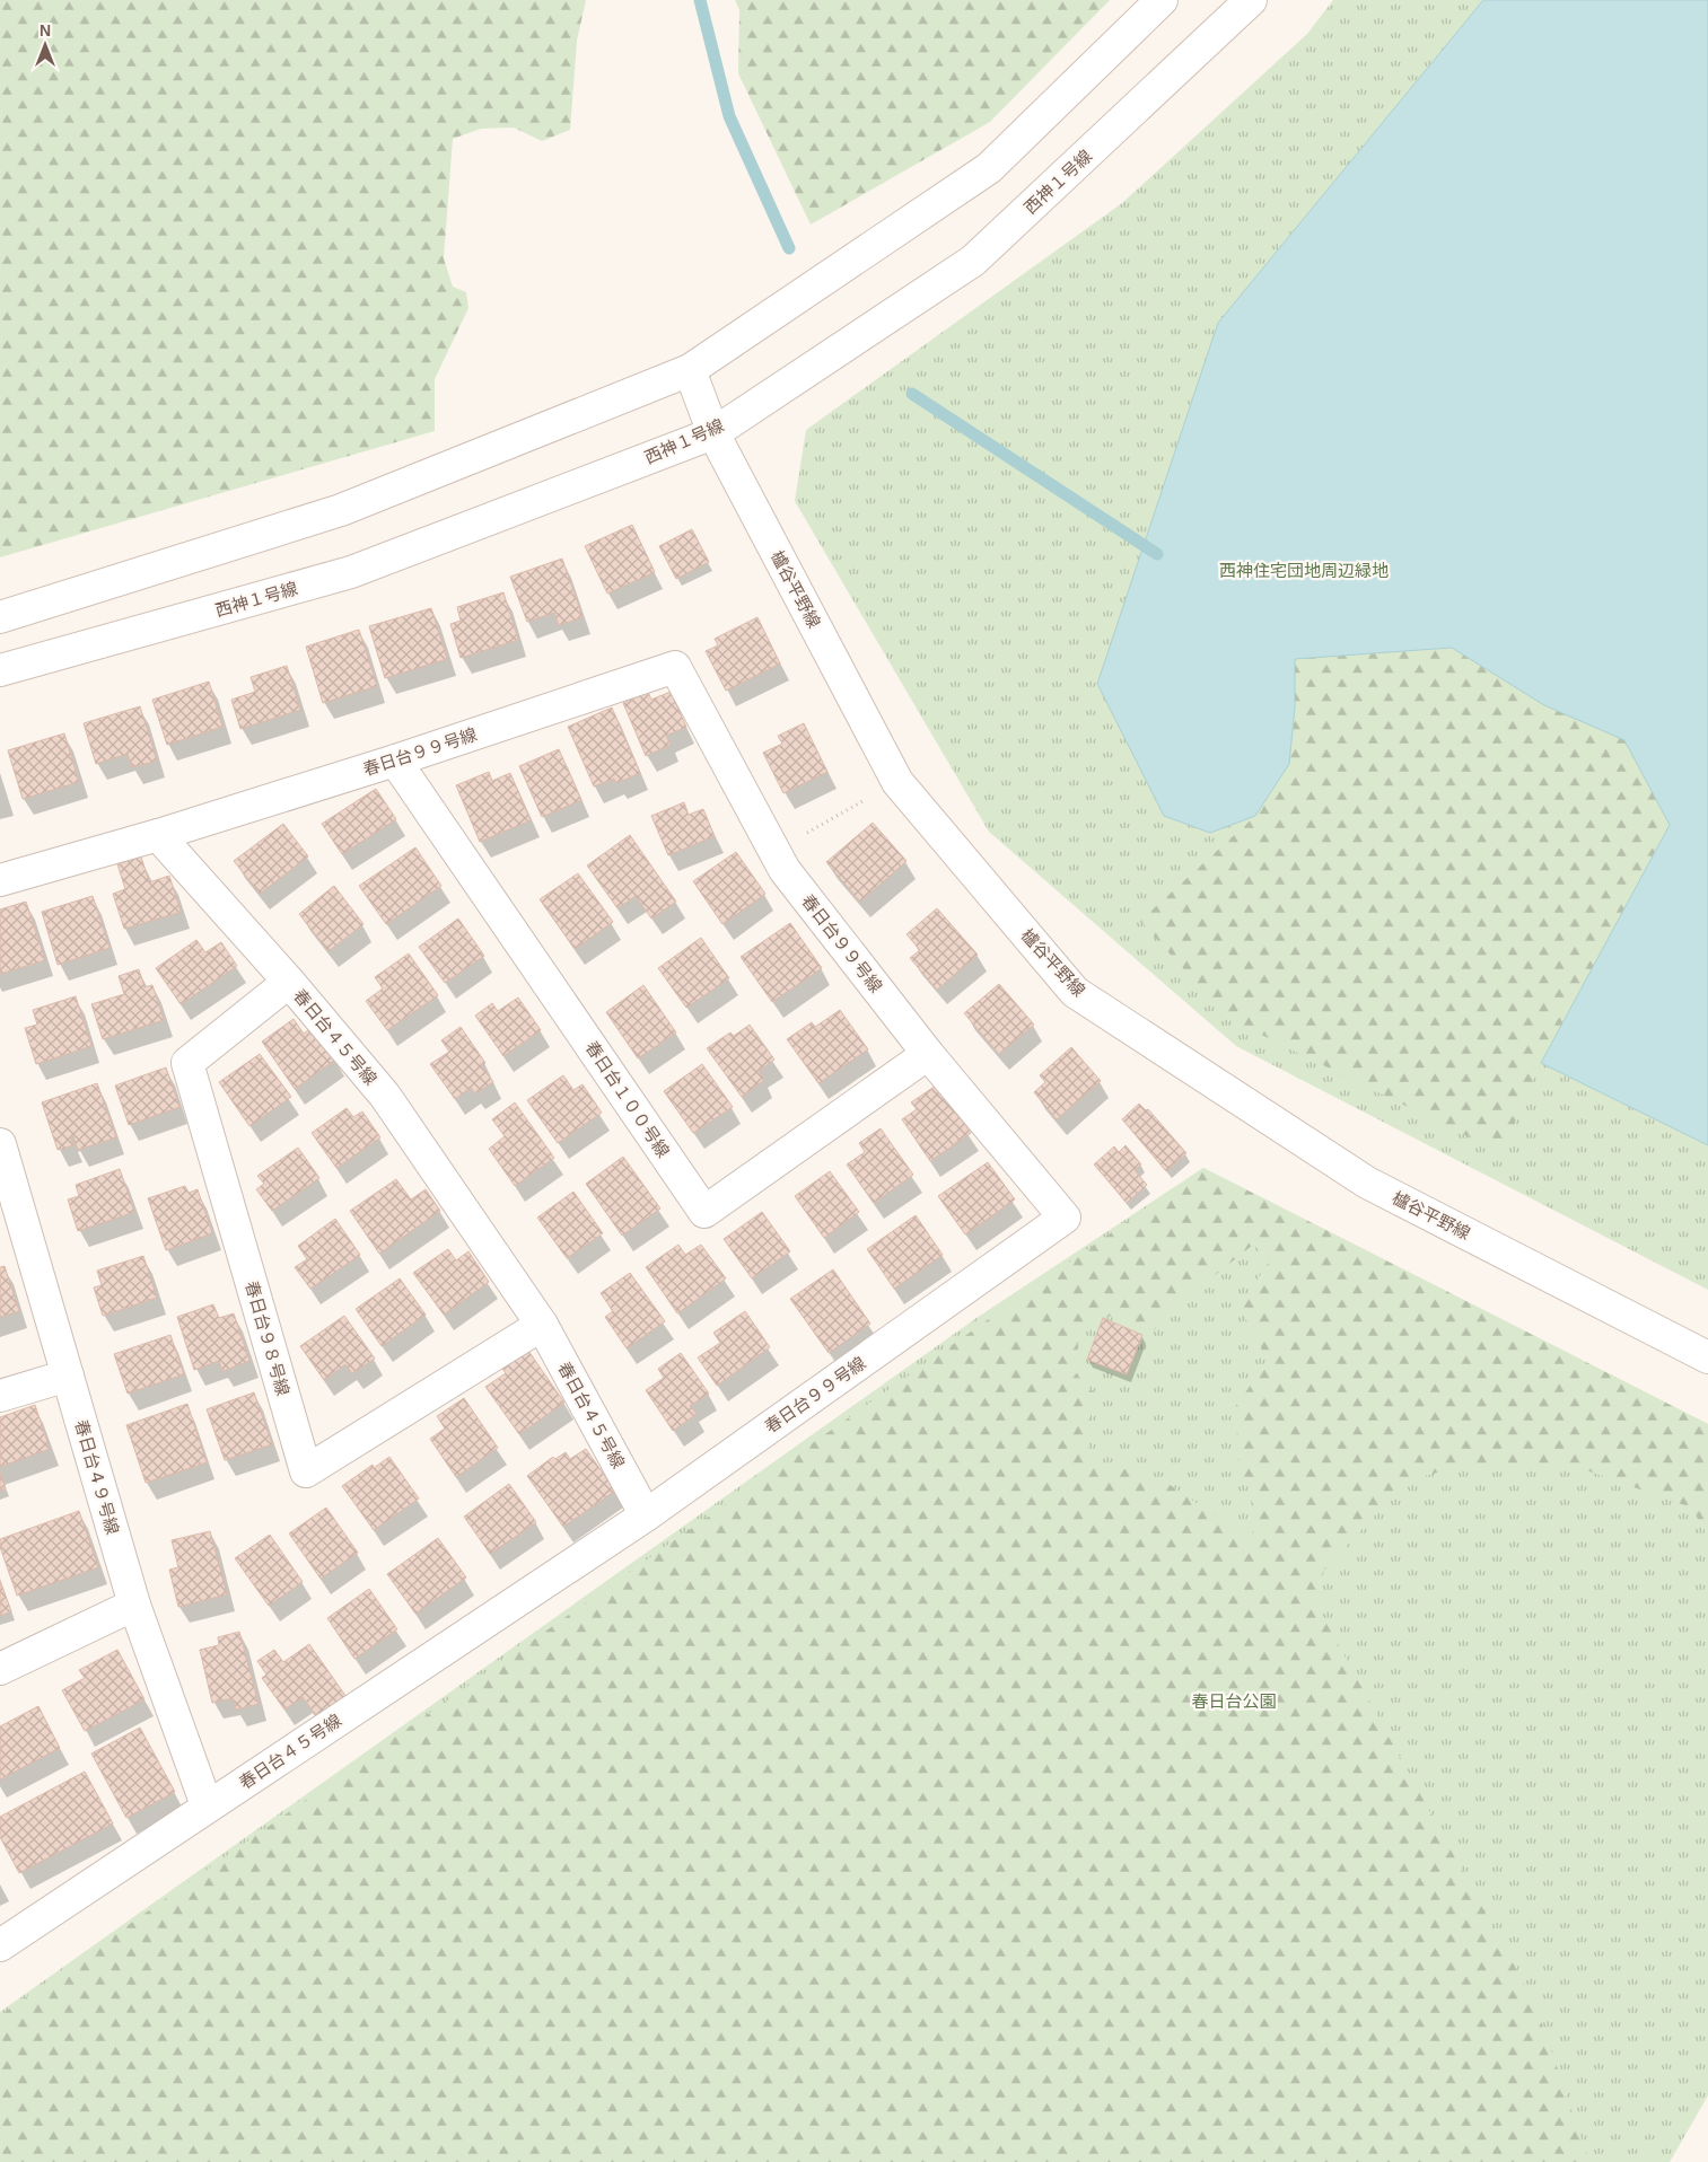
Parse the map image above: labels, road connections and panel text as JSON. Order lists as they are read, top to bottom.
{
  "streets": {
    "street": [
      "西神１号線",
      "櫨谷平野線",
      "春日台９９号線",
      "春日台４５号線",
      "春日台１００号線",
      "春日台９８号線",
      "春日台４９号線"
    ]
  },
  "crossings": [
    ["西神１号線", "櫨谷平野線"],
    ["春日台９９号線", "春日台４５号線"],
    ["春日台９９号線", "春日台１００号線"],
    ["春日台４５号線", "春日台９８号線"],
    ["春日台４５号線", "春日台４９号線"]
  ],
  "parks": ["西神住宅団地周辺緑地", "春日台公園"],
  "north": "top"
}
